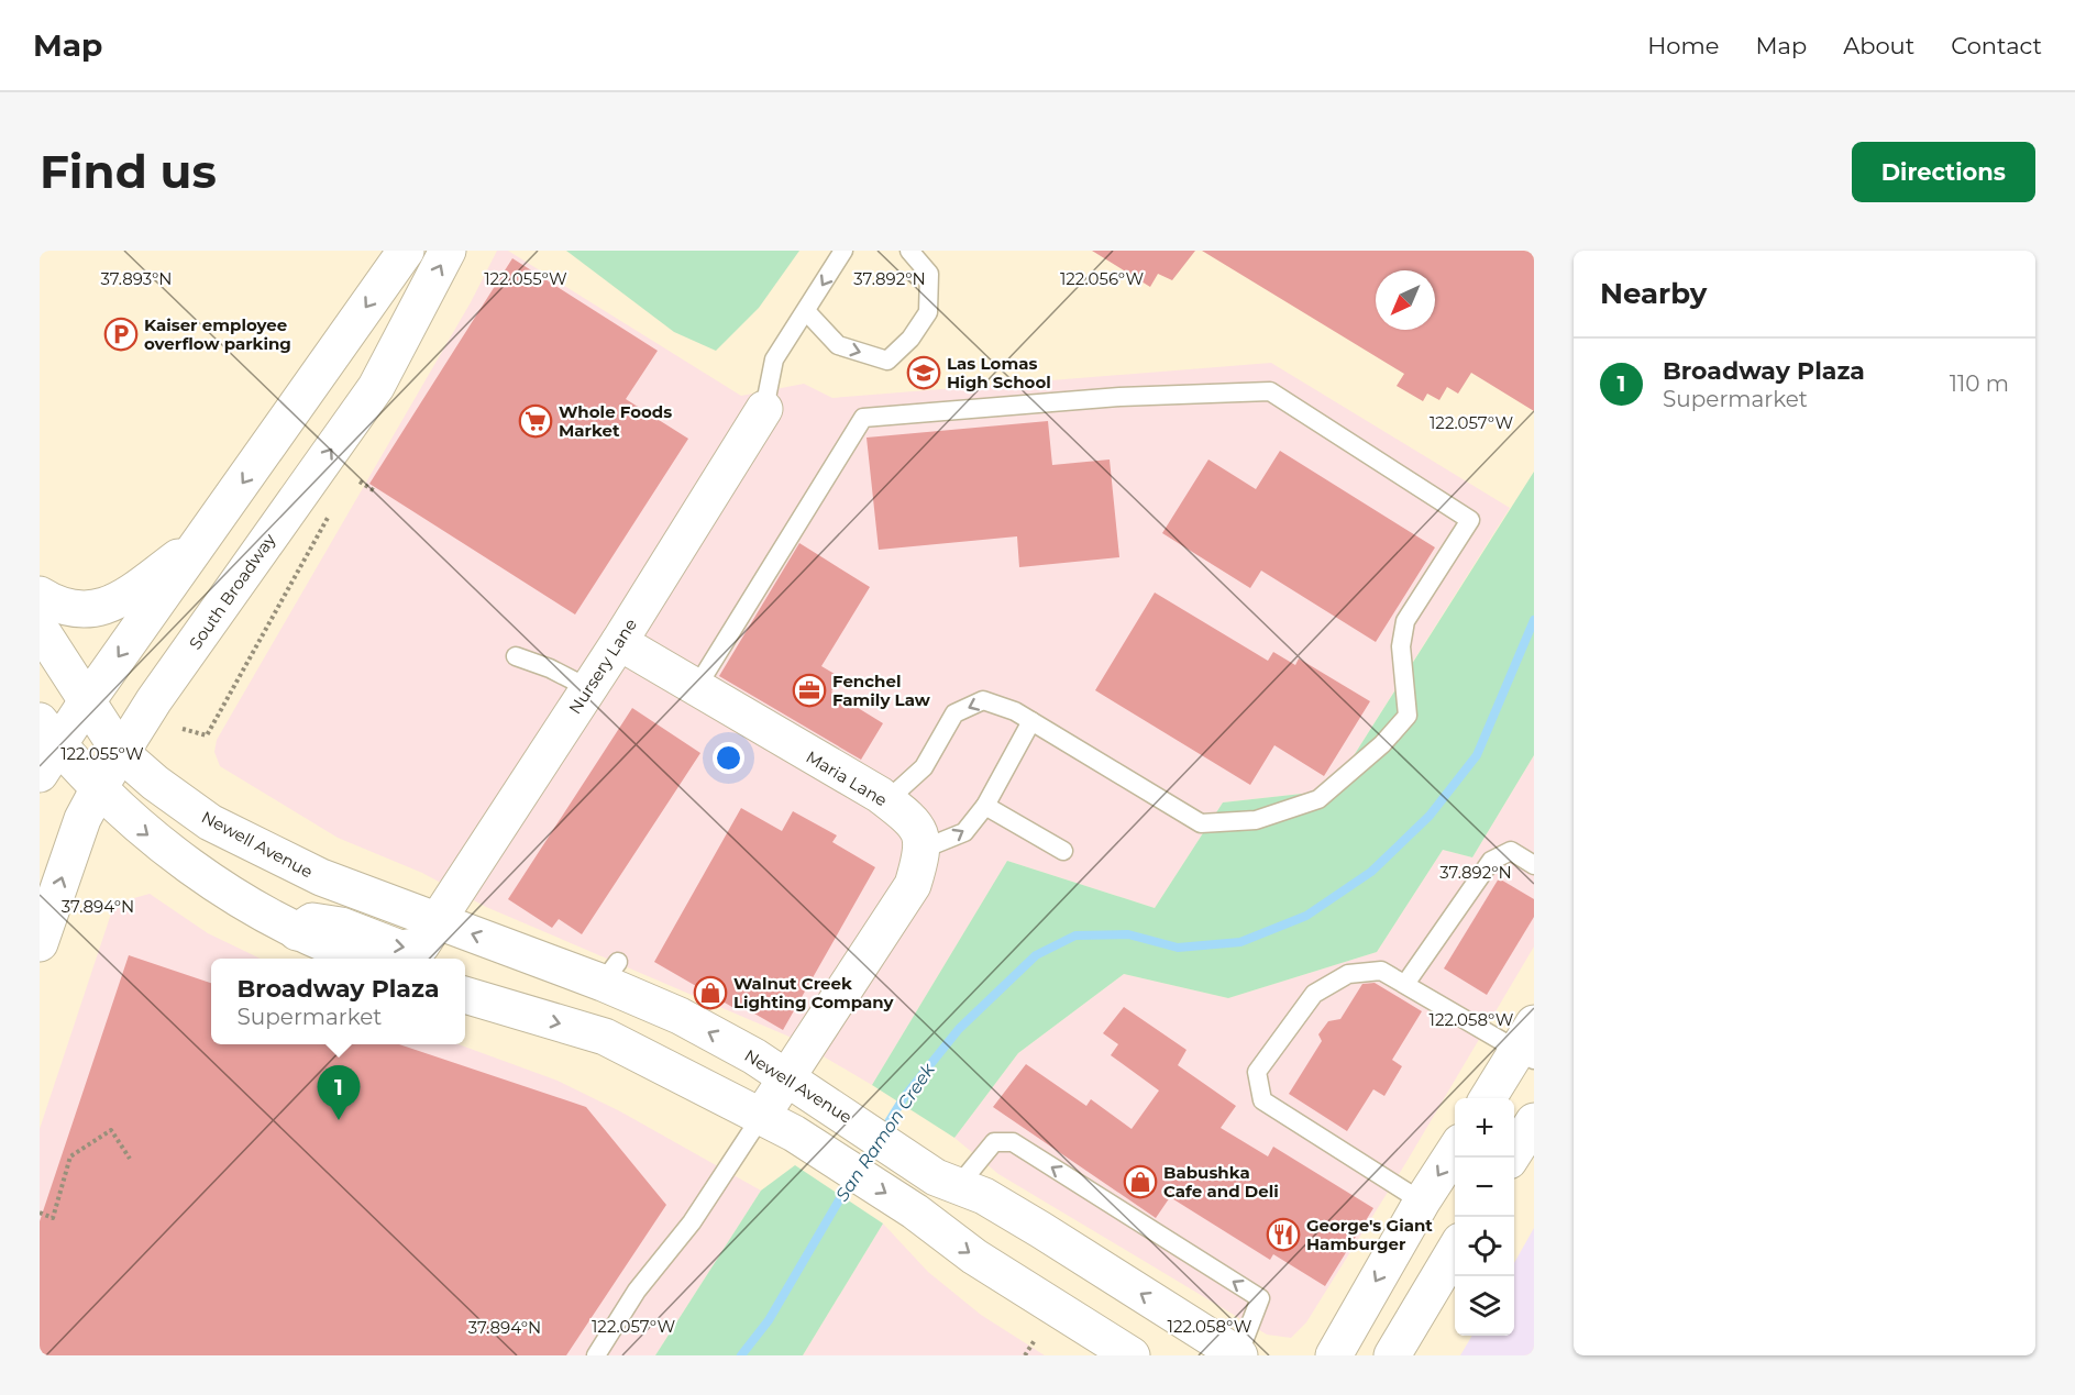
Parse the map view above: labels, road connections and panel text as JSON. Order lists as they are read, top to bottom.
{
  "streets": {
    "street": [
      "South Broadway",
      "Nursery Lane",
      "Maria Lane",
      "Newell Avenue"
    ]
  },
  "crossings": [
    ["South Broadway", "Newell Avenue"],
    ["Nursery Lane", "Maria Lane"],
    ["Nursery Lane", "Newell Avenue"]
  ],
  "water": ["San Ramon Creek"],
  "places": {
    "parking": ["Kaiser employee overflow parking"],
    "school or university": ["Las Lomas High School"],
    "supermarket": ["Whole Foods Market"],
    "office": ["Fenchel Family Law"],
    "shop": ["Walnut Creek Lighting Company", "Babushka Cafe and Deli"],
    "restaurant": ["George's Giant Hamburger"]
  },
  "north": "bottom left",
  "page": {
    "header": "Map",
    "nav": [
      "Home",
      "Map",
      "About",
      "Contact"
    ],
    "buttons": "Directions",
    "title": "Find us",
    "heading": "Nearby",
    "list": [
      {
        "mark": "1",
        "name": "Broadway Plaza",
        "note": "Supermarket",
        "value": "110 m"
      }
    ],
    "popup": ["Broadway Plaza", "Supermarket"],
    "pins": "1",
    "map_buttons": ["+", "−"]
  },
  "coordinates": [
    "37.893°N",
    "37.892°N",
    "122.055°W",
    "122.056°W",
    "122.057°W",
    "37.894°N",
    "122.058°W"
  ]
}
